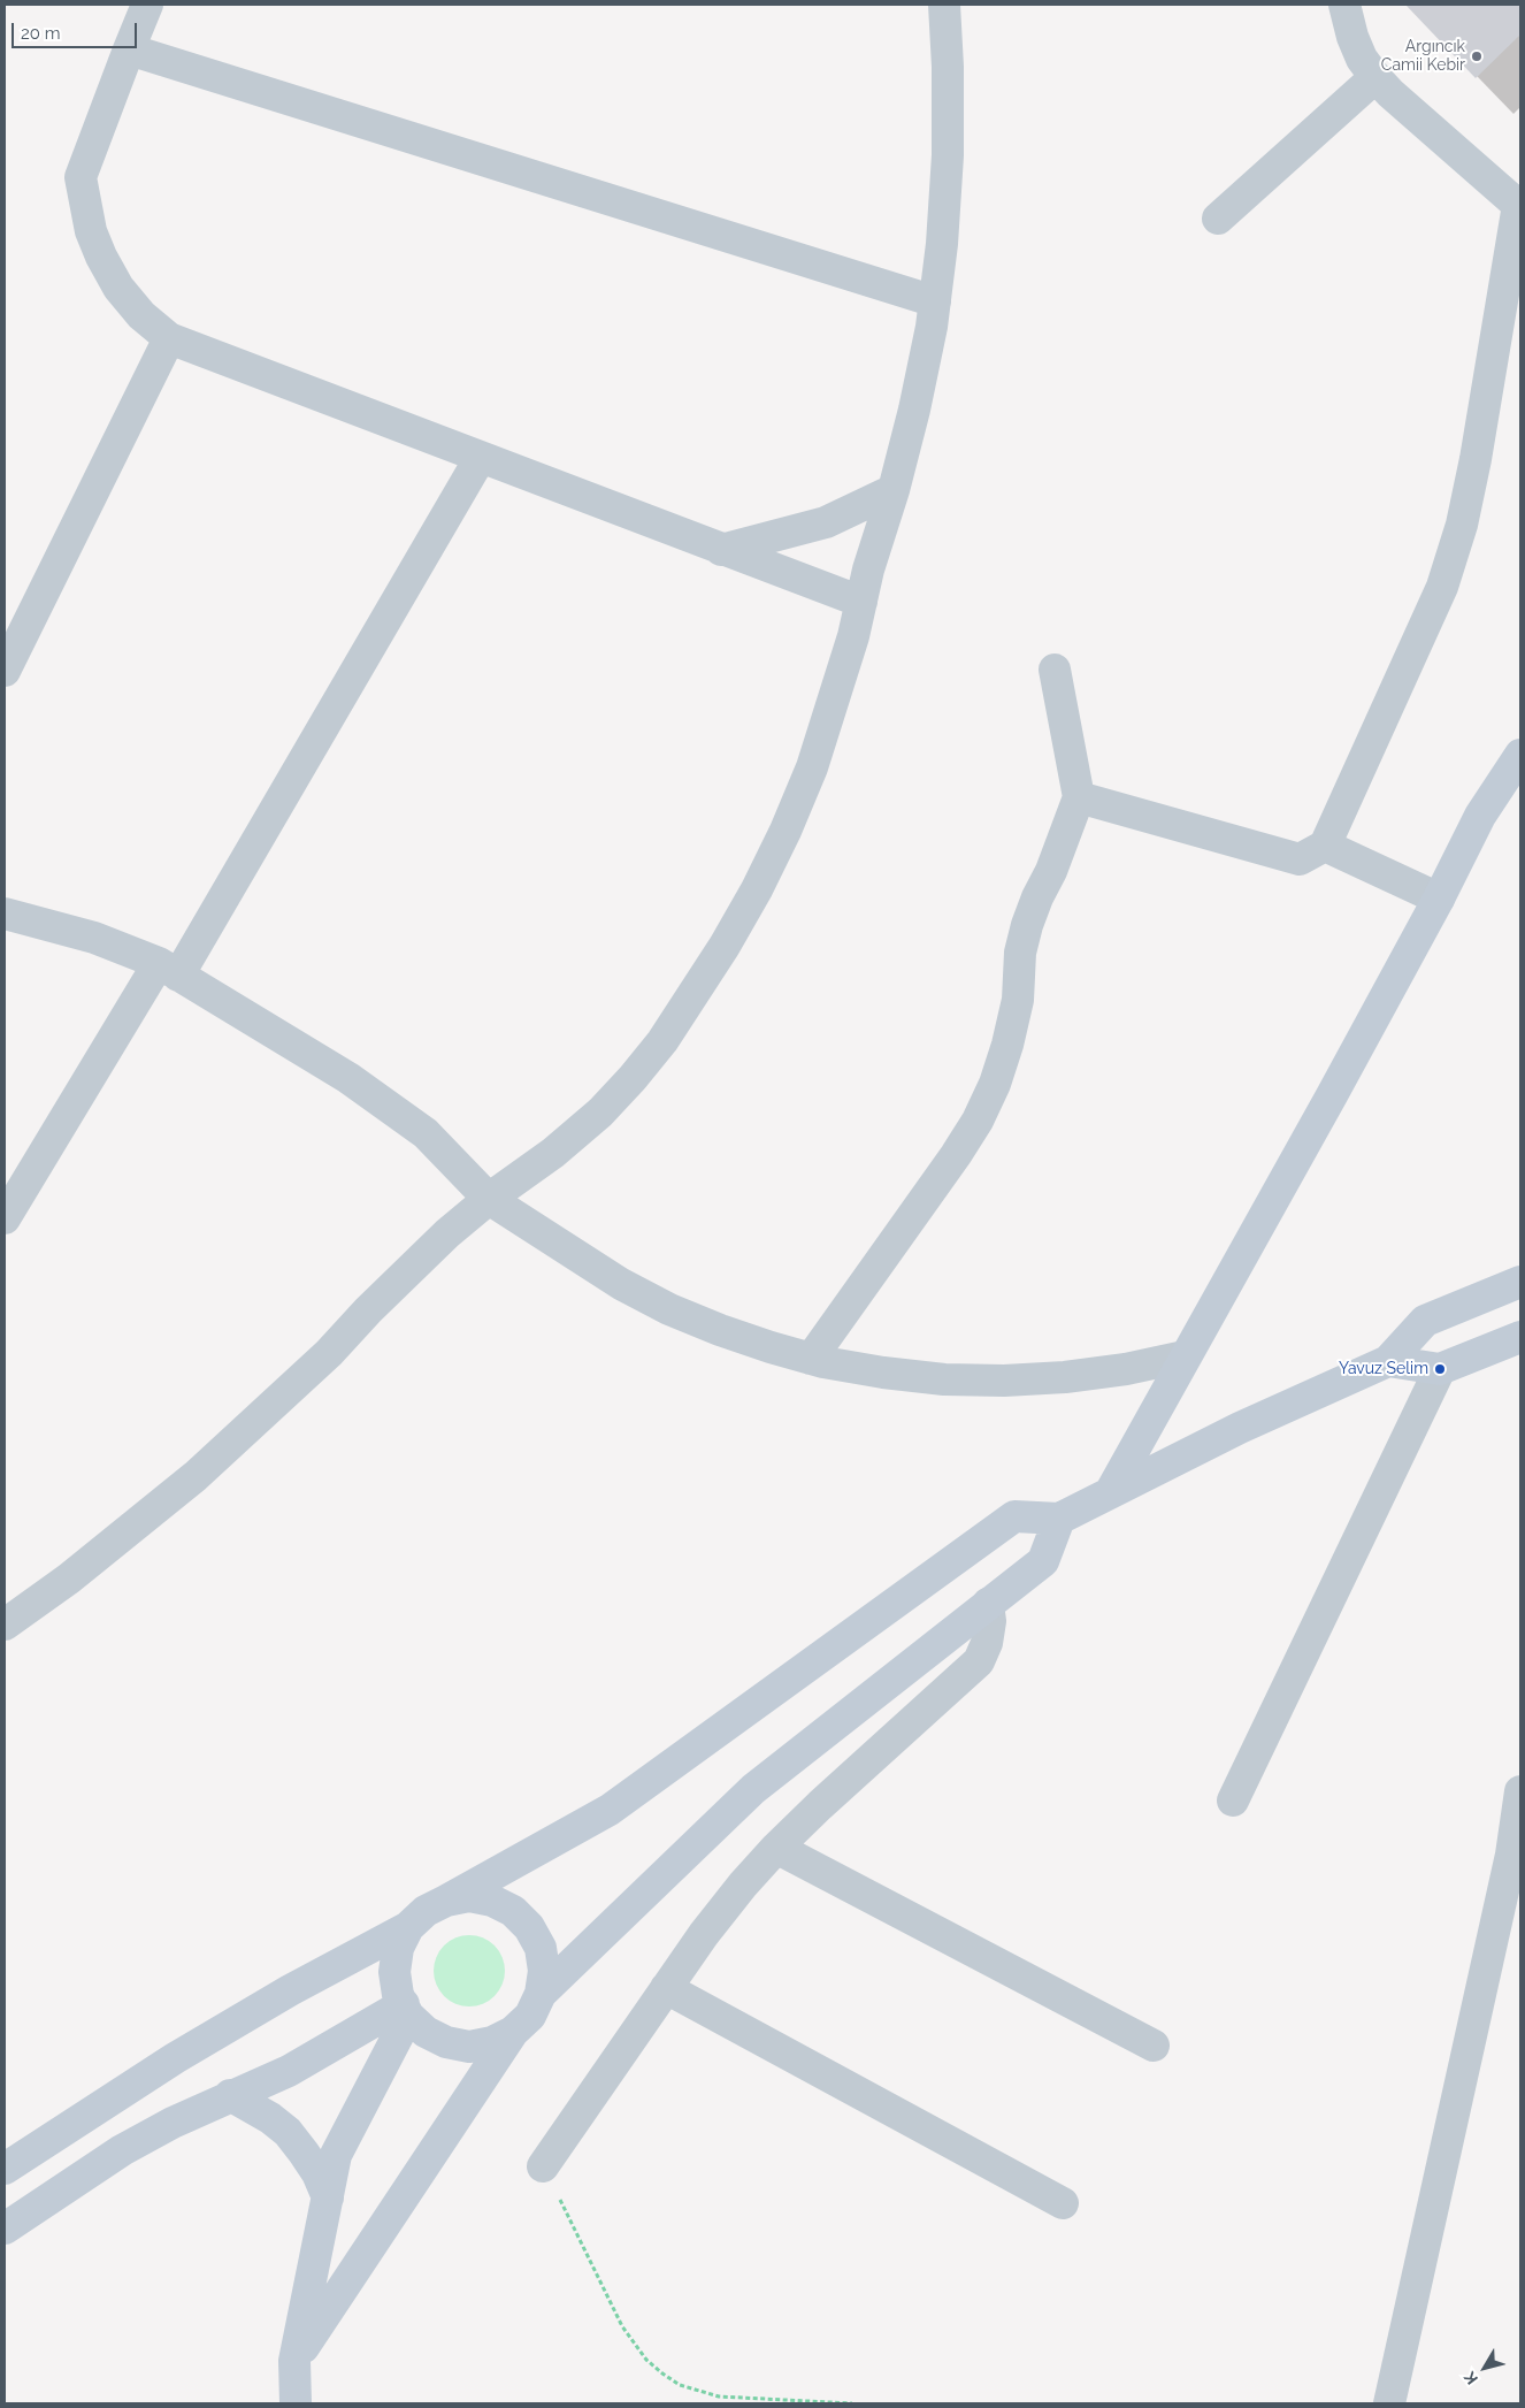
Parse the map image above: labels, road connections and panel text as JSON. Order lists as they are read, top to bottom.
{
  "places": ["Argıncık Camii Kebir", "Yavuz Selim"],
  "scale_bar": "20 m",
  "north": "bottom left"
}
